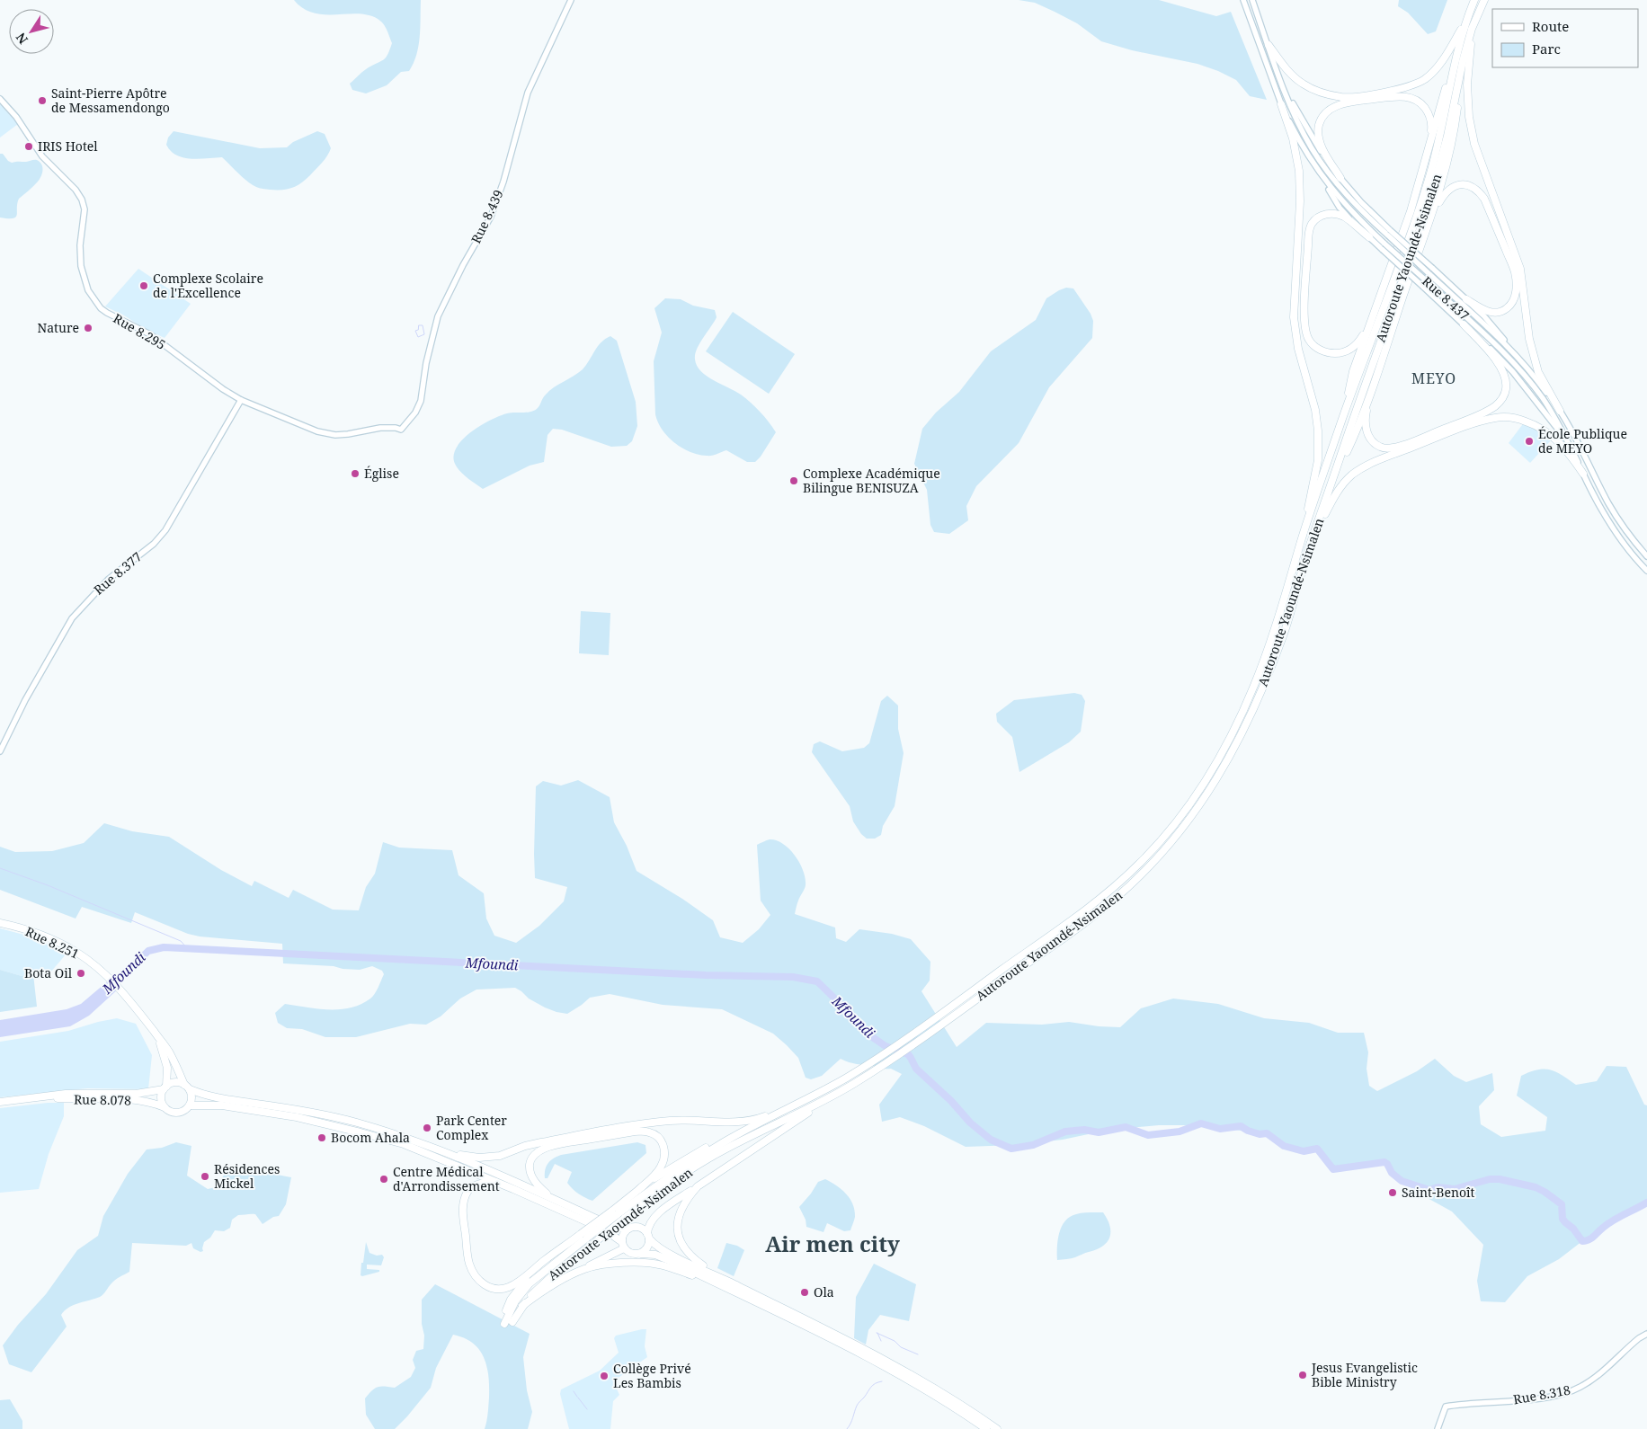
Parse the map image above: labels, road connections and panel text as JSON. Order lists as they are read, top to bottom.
{
  "streets": {
    "highway": ["Autoroute Yaoundé-Nsimalen", "Rue 8.251", "Rue 8.078"],
    "main road": [
      "Rue 8.439",
      "Rue 8.437",
      "Rue 8.295",
      "Rue 8.377",
      "Rue 8.318"
    ]
  },
  "crossings": [
    ["Rue 8.439", "Rue 8.295"],
    ["Rue 8.295", "Rue 8.377"],
    ["Rue 8.251", "Rue 8.078"]
  ],
  "districts": ["MEYO", "Air men city"],
  "water": ["Mfoundi"],
  "places": [
    "Saint-Pierre Apôtre de Messamendongo",
    "IRIS Hotel",
    "Complexe Scolaire de l'Excellence",
    "Nature",
    "École Publique de MEYO",
    "Église",
    "Complexe Académique Bilingue BENISUZA",
    "Bota Oil",
    "Park Center Complex",
    "Bocom Ahala",
    "Résidences Mickel",
    "Centre Médical d'Arrondissement",
    "Saint-Benoît",
    "Ola",
    "Jesus Evangelistic Bible Ministry",
    "Collège Privé Les Bambis"
  ],
  "legend": ["Route", "Parc"],
  "north": "bottom left"
}
